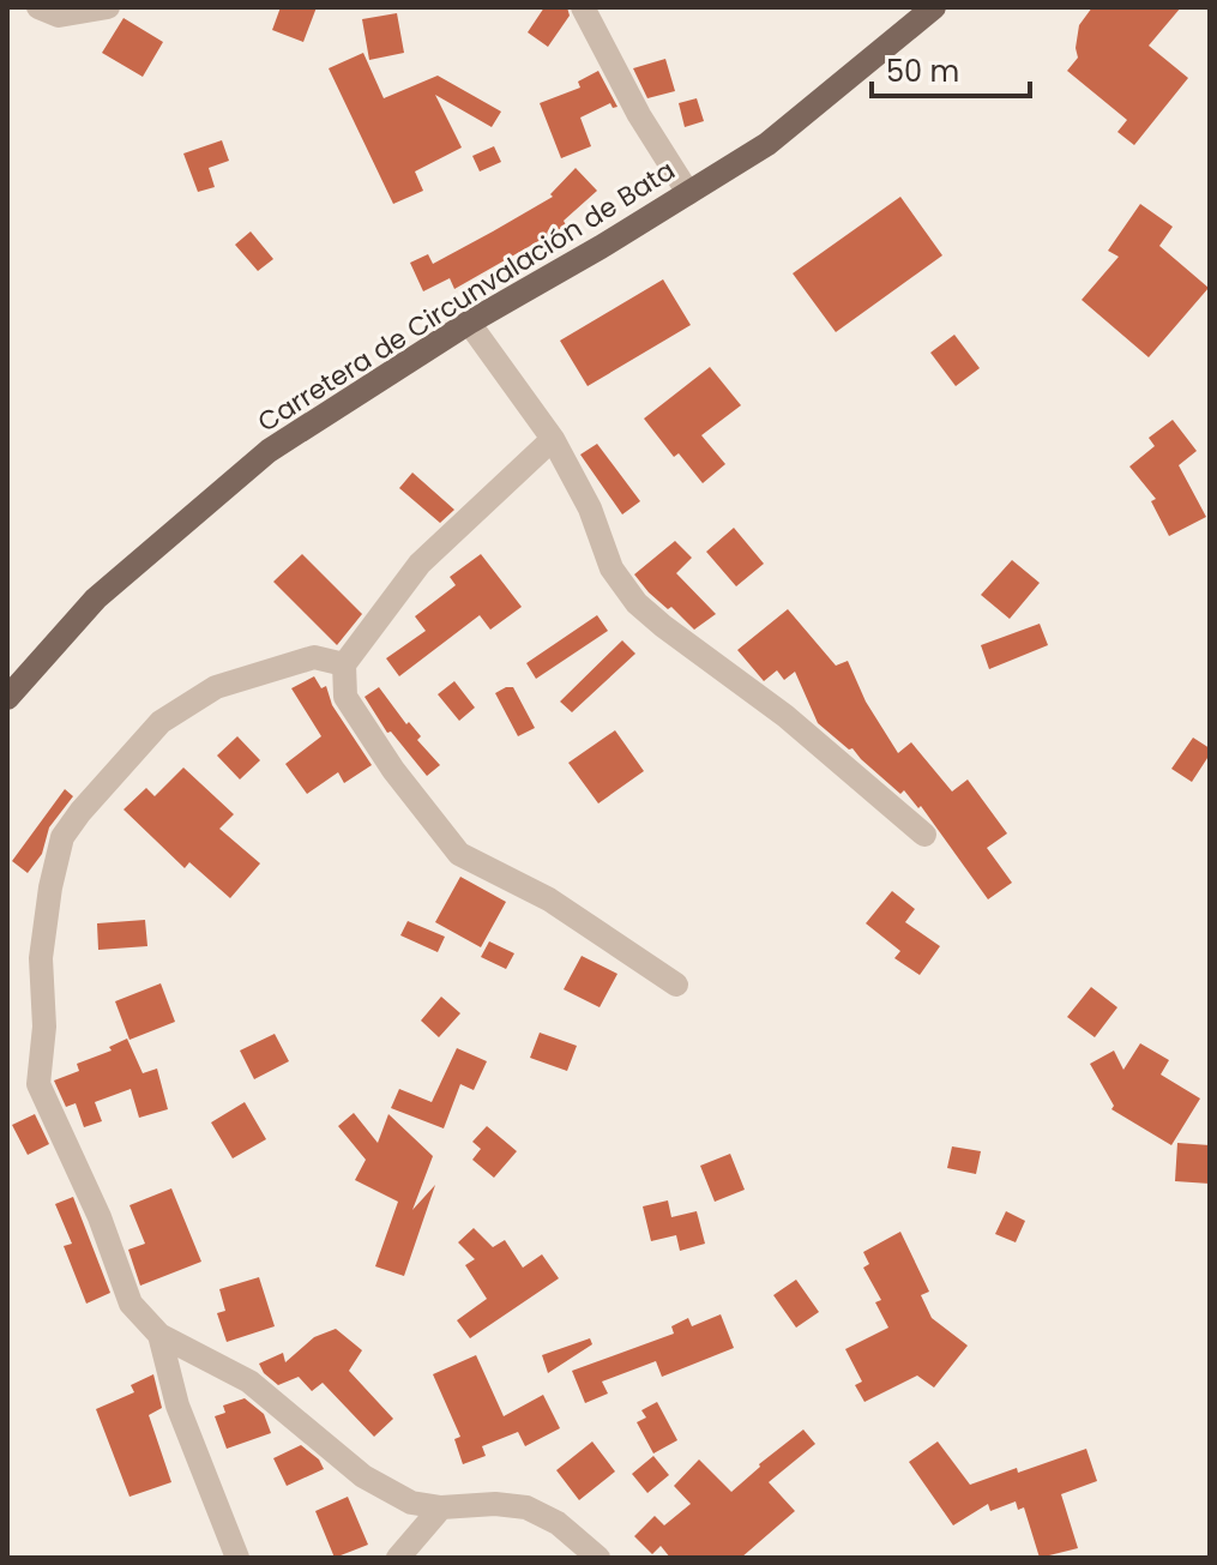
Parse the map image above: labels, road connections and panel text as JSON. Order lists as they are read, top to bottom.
{
  "streets": {
    "main road": ["Carretera de Circunvalación de Bata"]
  },
  "scale_bar": "50 m"
}
